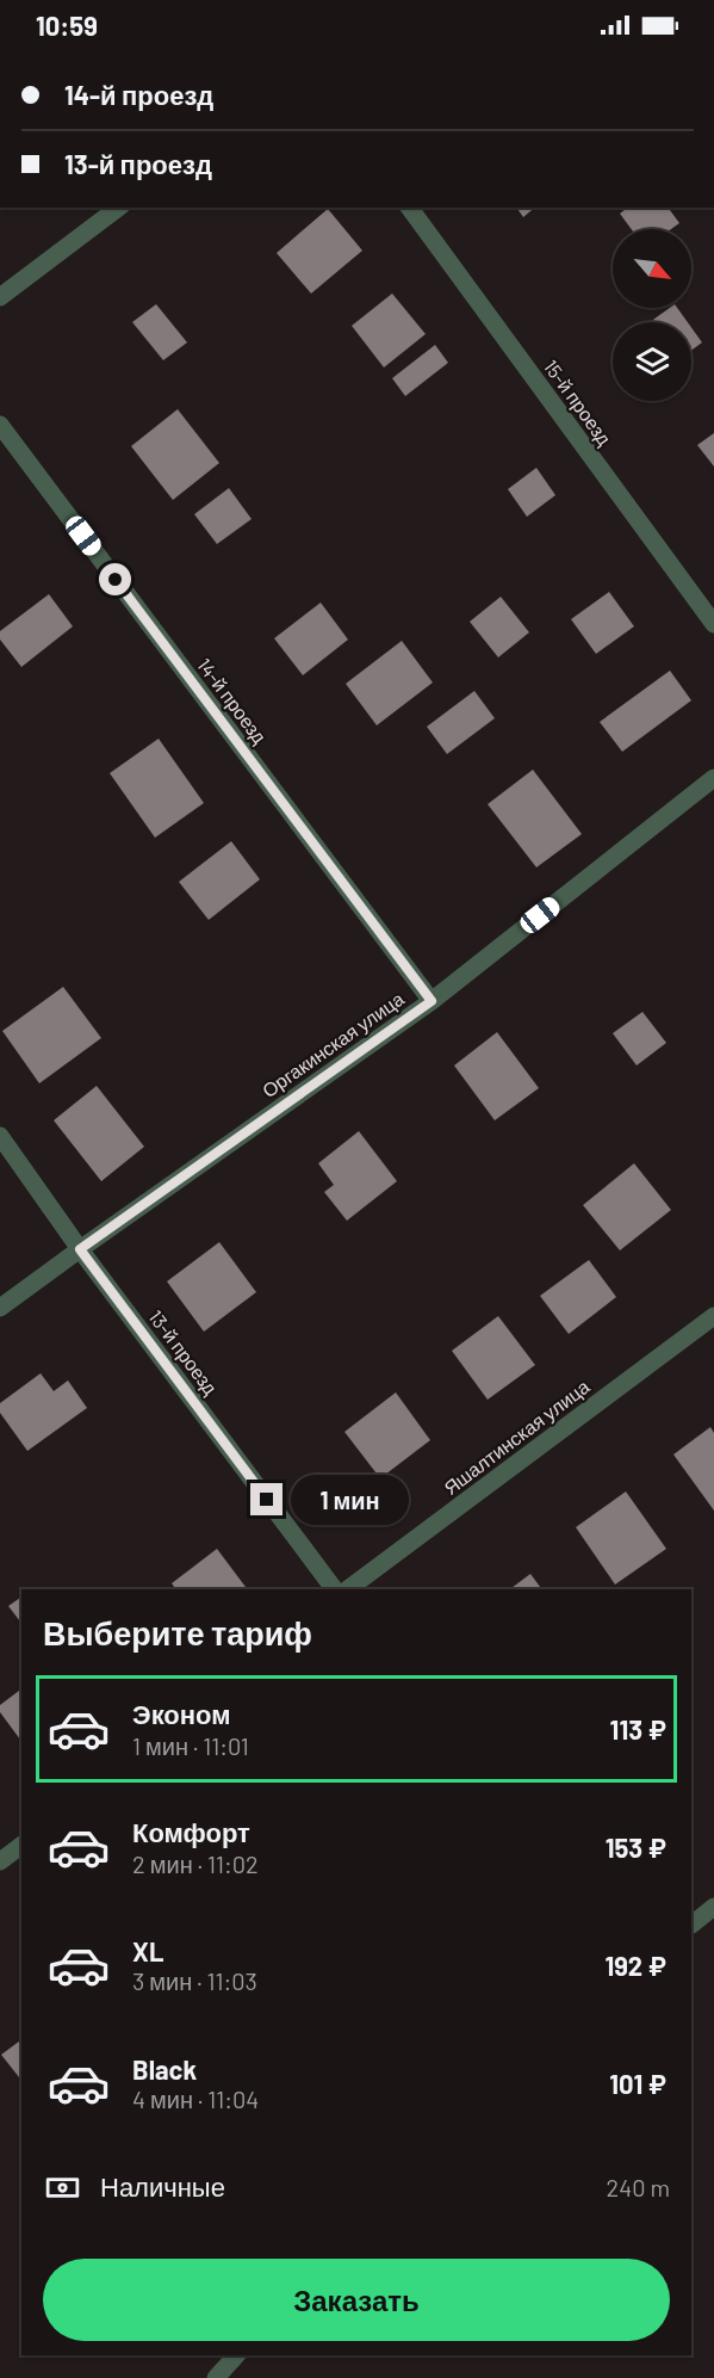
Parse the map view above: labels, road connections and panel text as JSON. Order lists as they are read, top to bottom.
{
  "streets": {
    "street": [
      "15-й проезд",
      "14-й проезд",
      "Оргакинская улица",
      "13-й проезд",
      "Яшалтинская улица"
    ]
  },
  "crossings": [
    ["14-й проезд", "Оргакинская улица"],
    ["Оргакинская улица", "13-й проезд"]
  ],
  "north": "bottom right",
  "page": {
    "status": "10:59",
    "banner": ["14-й проезд", "13-й проезд"],
    "bubble": "1 мин",
    "heading": "Выберите тариф",
    "list": [
      {
        "name": "Эконом",
        "note": "1 мин · 11:01",
        "value": "113 ₽"
      },
      {
        "name": "Комфорт",
        "note": "2 мин · 11:02",
        "value": "153 ₽"
      },
      {
        "name": "XL",
        "note": "3 мин · 11:03",
        "value": "192 ₽"
      },
      {
        "name": "Black",
        "note": "4 мин · 11:04",
        "value": "101 ₽"
      }
    ],
    "pay": ["Наличные", "240 m"],
    "buttons": "Заказать"
  }
}
